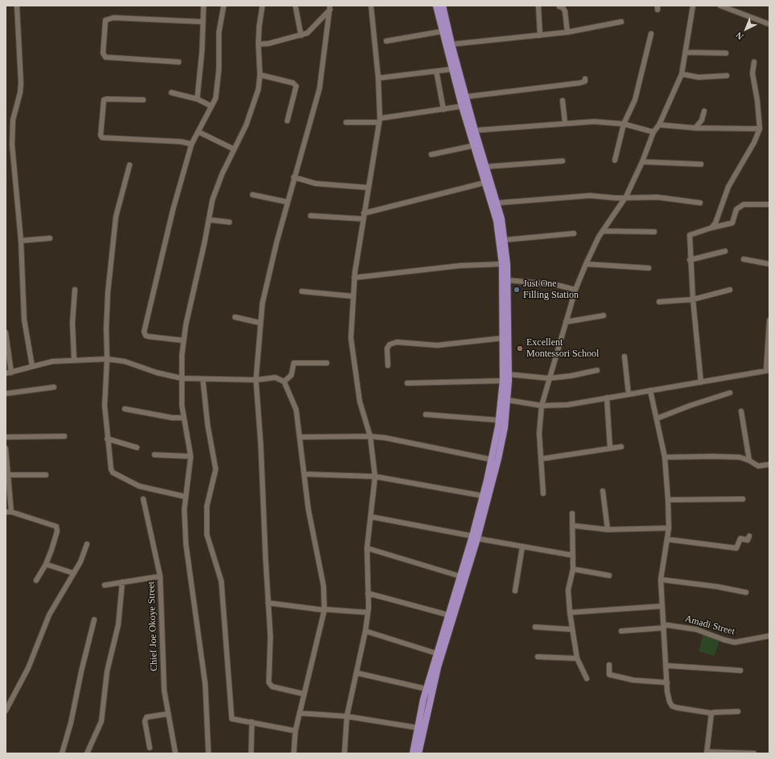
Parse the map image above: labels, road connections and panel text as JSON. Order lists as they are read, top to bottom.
{
  "streets": {
    "street": ["Amadi Street", "Chief Joe Okoye Street"]
  },
  "places": ["Just One Filling Station", "Excellent Montessori School"],
  "north": "bottom left"
}
